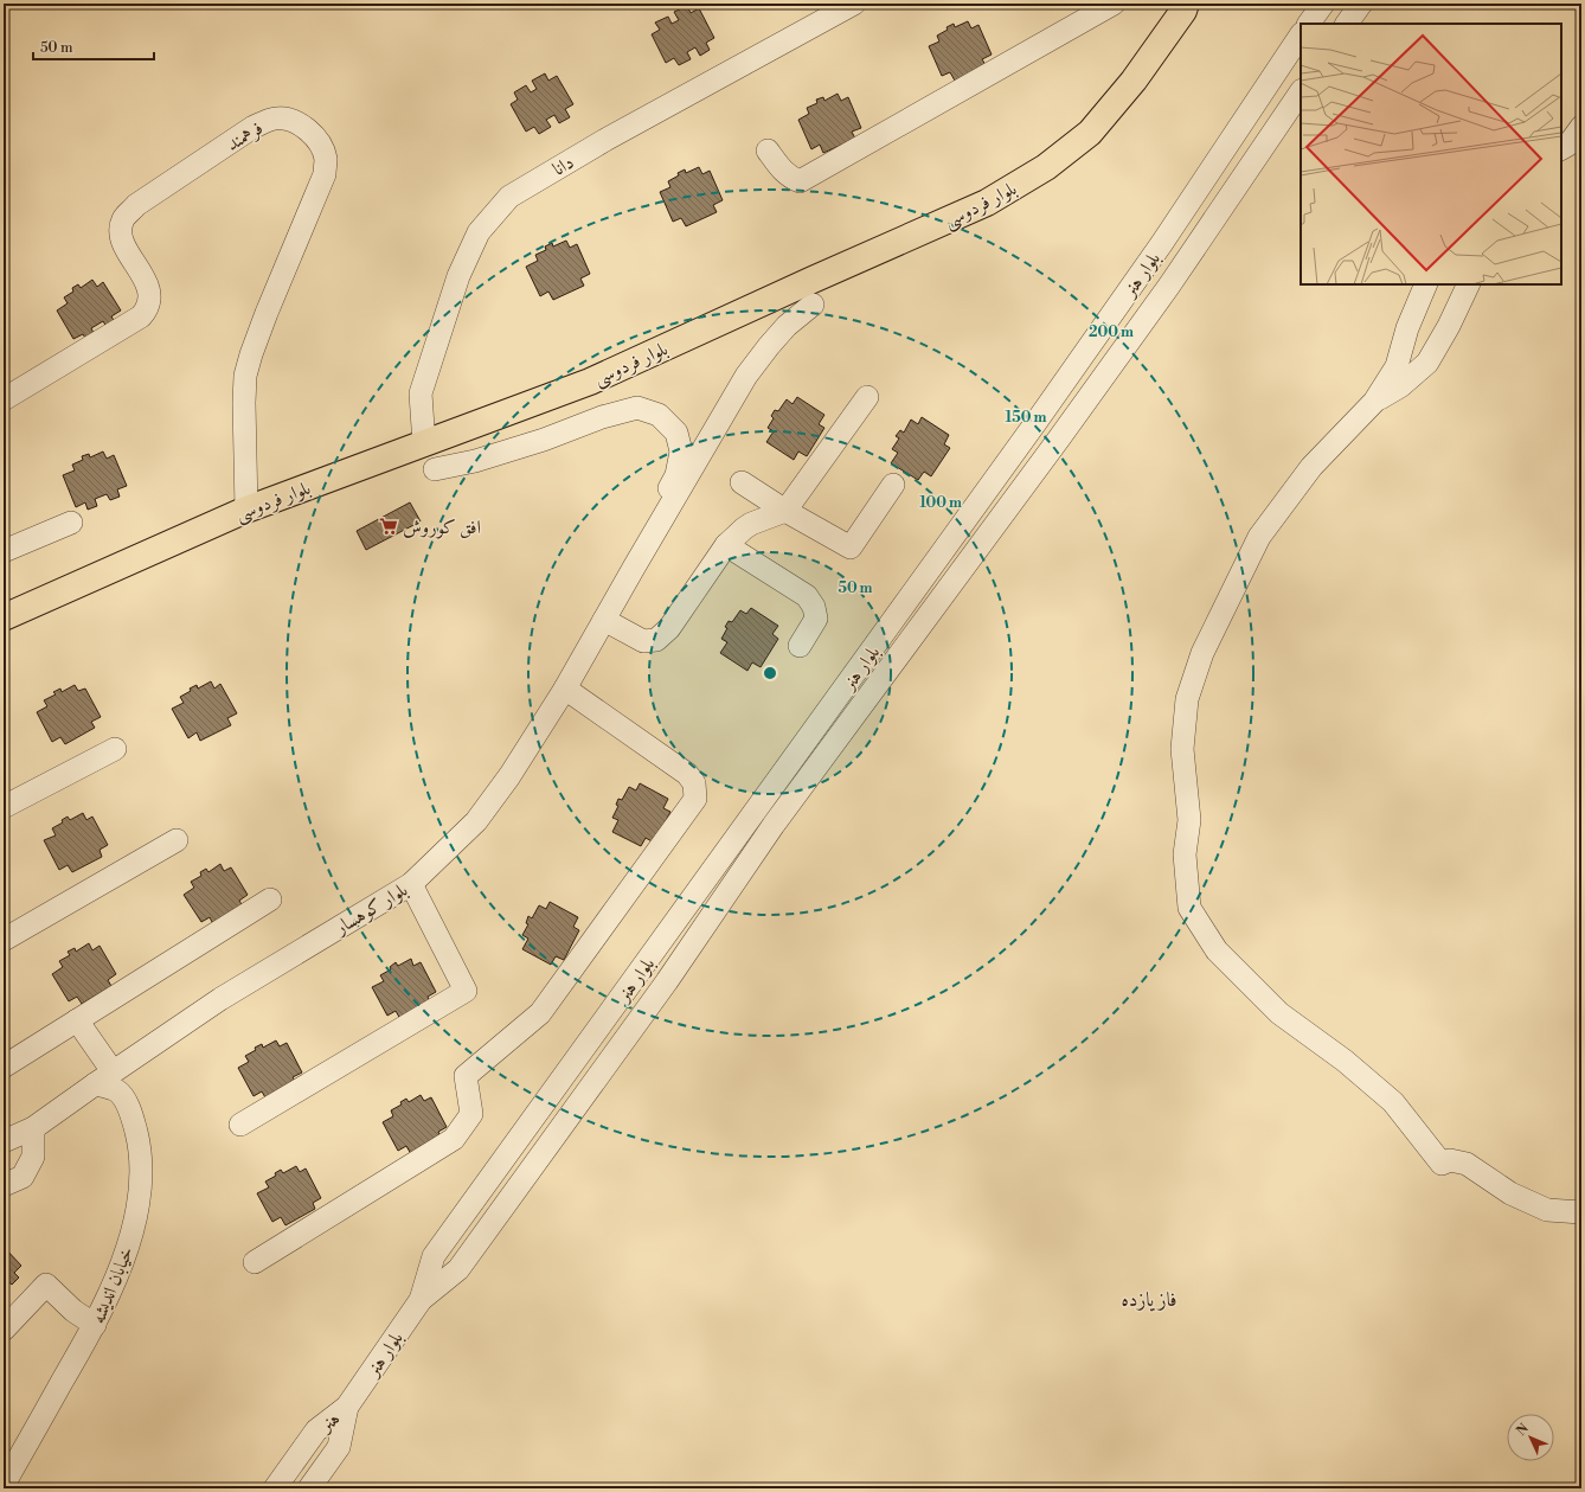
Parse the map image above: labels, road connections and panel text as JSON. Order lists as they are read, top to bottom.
{
  "streets": {
    "main road": ["بلوار فردوسی"],
    "street": [
      "فرهمند",
      "دانا",
      "بلوار هنر",
      "بلوار کوهسار",
      "خیابان اندیشه",
      "هنر"
    ]
  },
  "crossings": [
    ["فرهمند", "بلوار فردوسی"],
    ["دانا", "بلوار فردوسی"],
    ["بلوار هنر", "هنر"],
    ["بلوار کوهسار", "خیابان اندیشه"]
  ],
  "districts": ["فاز یازده"],
  "places": {
    "supermarket": ["افق کوروش"]
  },
  "scale_bar": "50 m",
  "north": "top left",
  "rings": [
    "200 m",
    "150 m",
    "100 m",
    "50 m"
  ]
}
